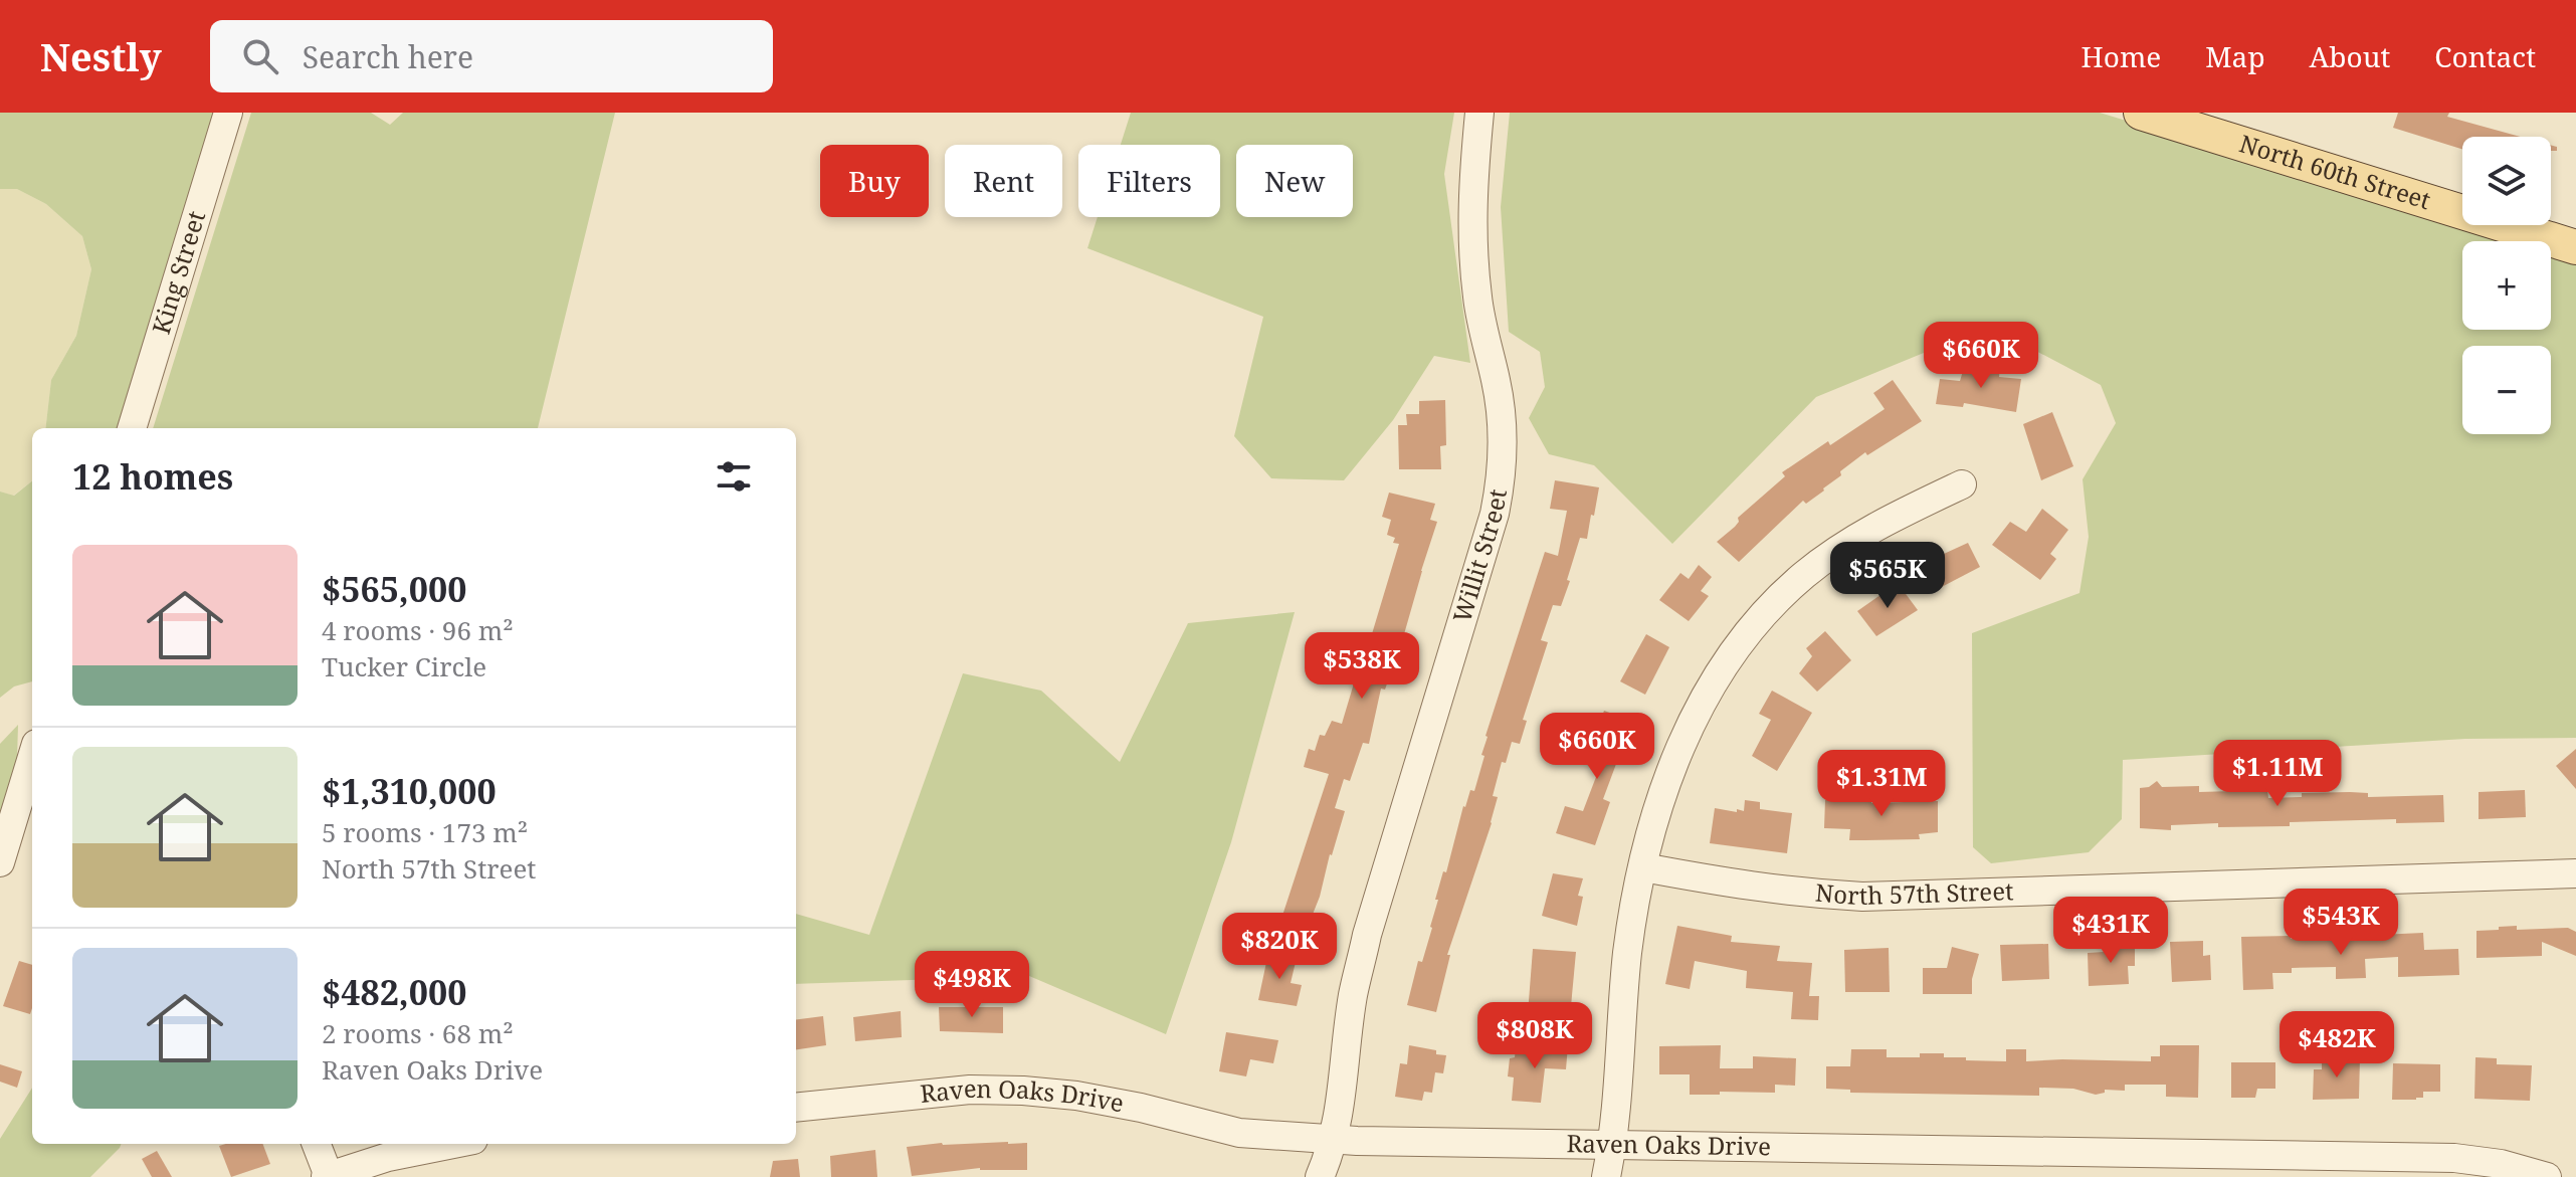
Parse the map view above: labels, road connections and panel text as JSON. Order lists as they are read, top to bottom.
{
  "streets": {
    "main road": ["North 60th Street"],
    "street": [
      "King Street",
      "Willit Street",
      "North 57th Street",
      "Raven Oaks Drive"
    ]
  },
  "crossings": [
    ["Willit Street", "Raven Oaks Drive"]
  ],
  "page": {
    "header": "Nestly",
    "search": "Search here",
    "nav": [
      "Home",
      "Map",
      "About",
      "Contact"
    ],
    "map_buttons": ["+", "−"],
    "chip": [
      "Buy",
      "Rent",
      "Filters",
      "New"
    ],
    "price": [
      "$660K",
      "$565K",
      "$538K",
      "$660K",
      "$1.11M",
      "$1.31M",
      "$543K",
      "$431K",
      "$820K",
      "$498K",
      "$808K",
      "$482K"
    ],
    "heading": "12 homes",
    "list": [
      {
        "name": "$565,000",
        "note": "4 rooms · 96 m² · Tucker Circle"
      },
      {
        "name": "$1,310,000",
        "note": "5 rooms · 173 m² · North 57th Street"
      },
      {
        "name": "$482,000",
        "note": "2 rooms · 68 m² · Raven Oaks Drive"
      }
    ]
  }
}
